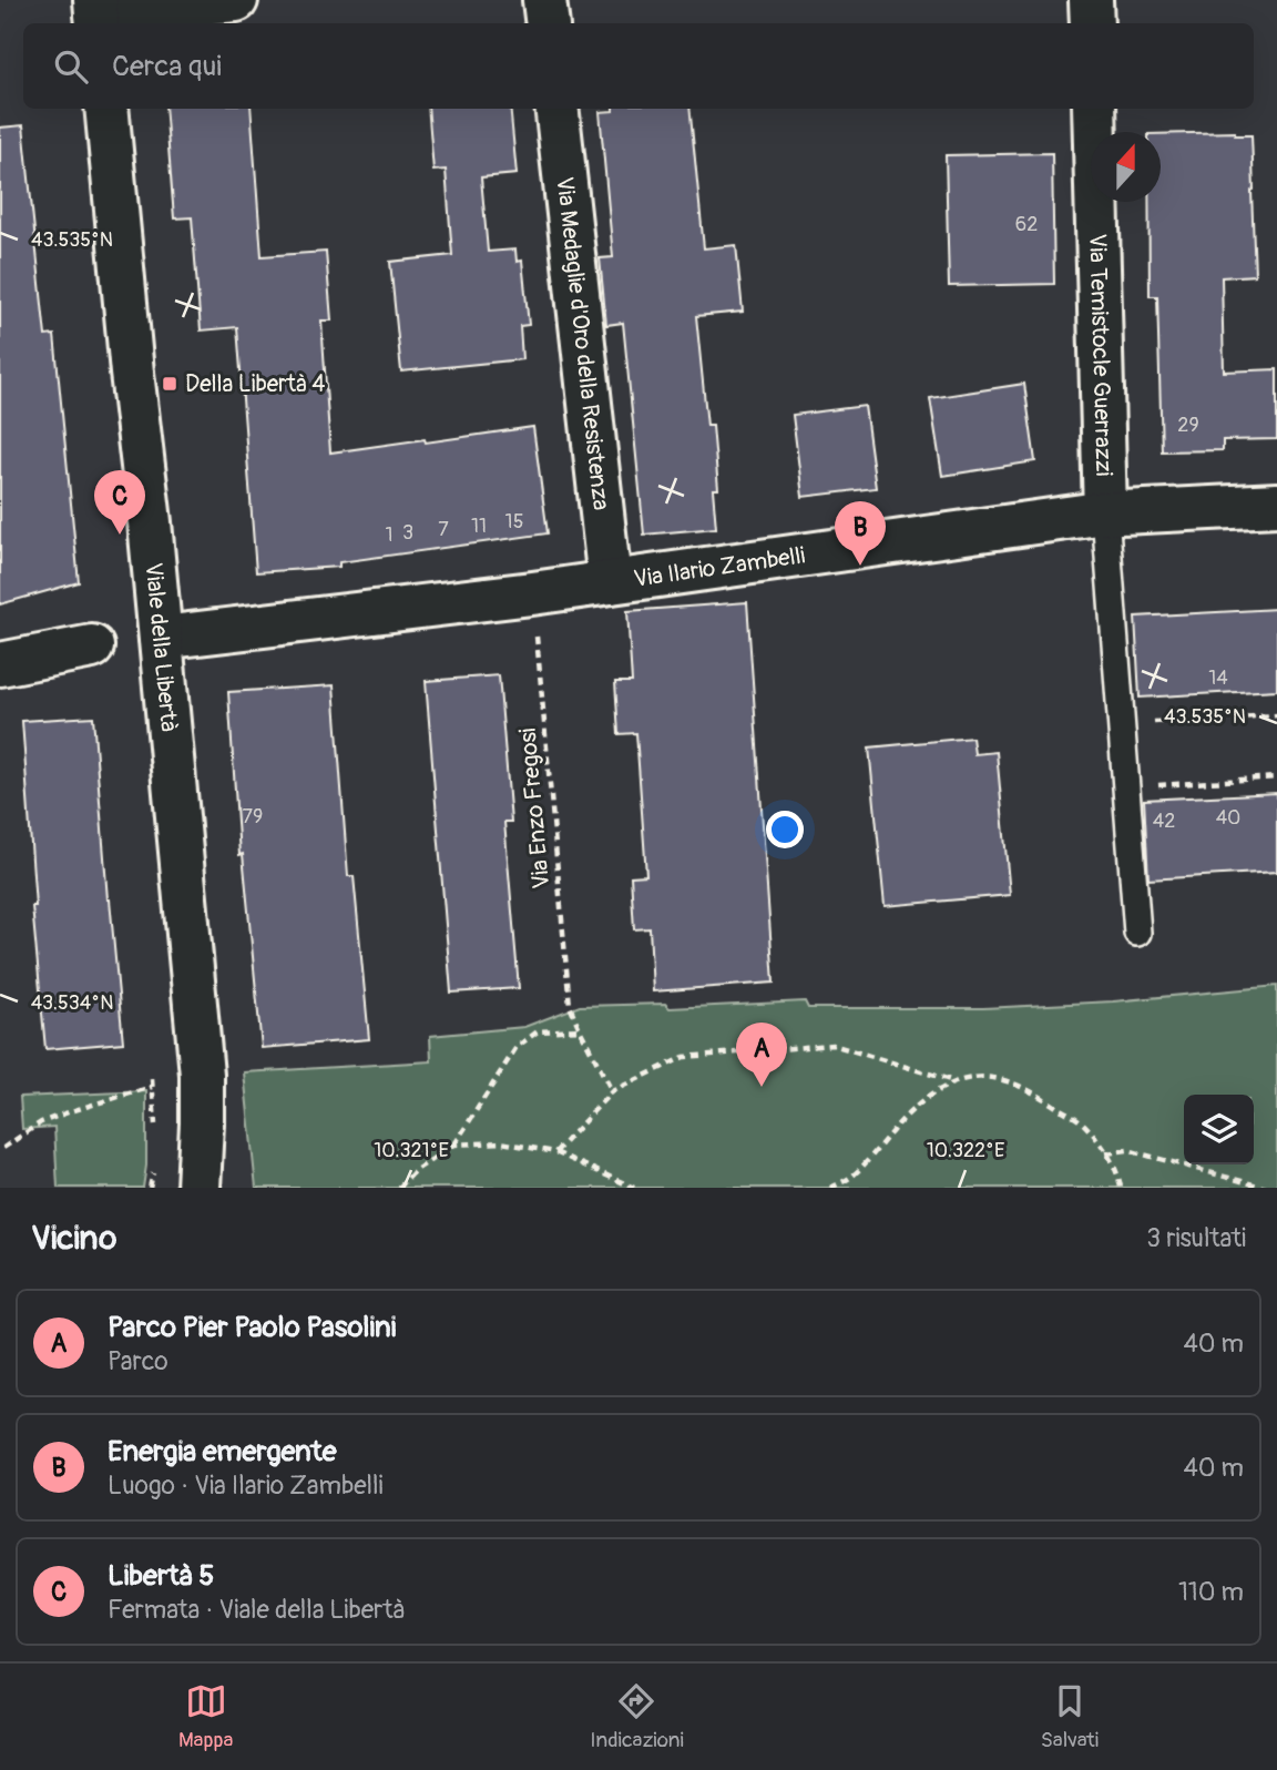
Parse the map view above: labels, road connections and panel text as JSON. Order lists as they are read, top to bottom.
{
  "streets": {
    "street": [
      "Via Medaglie d'Oro della Resistenza",
      "Via Temistocle Guerrazzi",
      "Via Ilario Zambelli",
      "Viale della Libertà"
    ],
    "path": ["Via Enzo Fregosi"]
  },
  "crossings": [
    ["Via Medaglie d'Oro della Resistenza", "Via Ilario Zambelli"],
    ["Via Temistocle Guerrazzi", "Via Ilario Zambelli"],
    ["Via Ilario Zambelli", "Viale della Libertà"],
    ["Via Ilario Zambelli", "Via Enzo Fregosi"]
  ],
  "places": {
    "transit": ["Della Libertà 4"]
  },
  "house_numbers": [
    "62",
    "29",
    "15",
    "11",
    "7",
    "3",
    "1",
    "14",
    "79",
    "40",
    "42"
  ],
  "north": "top",
  "page": {
    "search": "Cerca qui",
    "pins": ["C", "B", "A"],
    "heading": ["Vicino", "3 risultati"],
    "list": [
      {
        "mark": "A",
        "name": "Parco Pier Paolo Pasolini",
        "note": "Parco",
        "value": "40 m"
      },
      {
        "mark": "B",
        "name": "Energia emergente",
        "note": "Luogo · Via Ilario Zambelli",
        "value": "40 m"
      },
      {
        "mark": "C",
        "name": "Libertà 5",
        "note": "Fermata · Viale della Libertà",
        "value": "110 m"
      }
    ],
    "nav": ["Mappa", "Indicazioni", "Salvati"]
  },
  "coordinates": [
    "43.535°N",
    "43.534°N",
    "10.321°E",
    "10.322°E"
  ]
}
